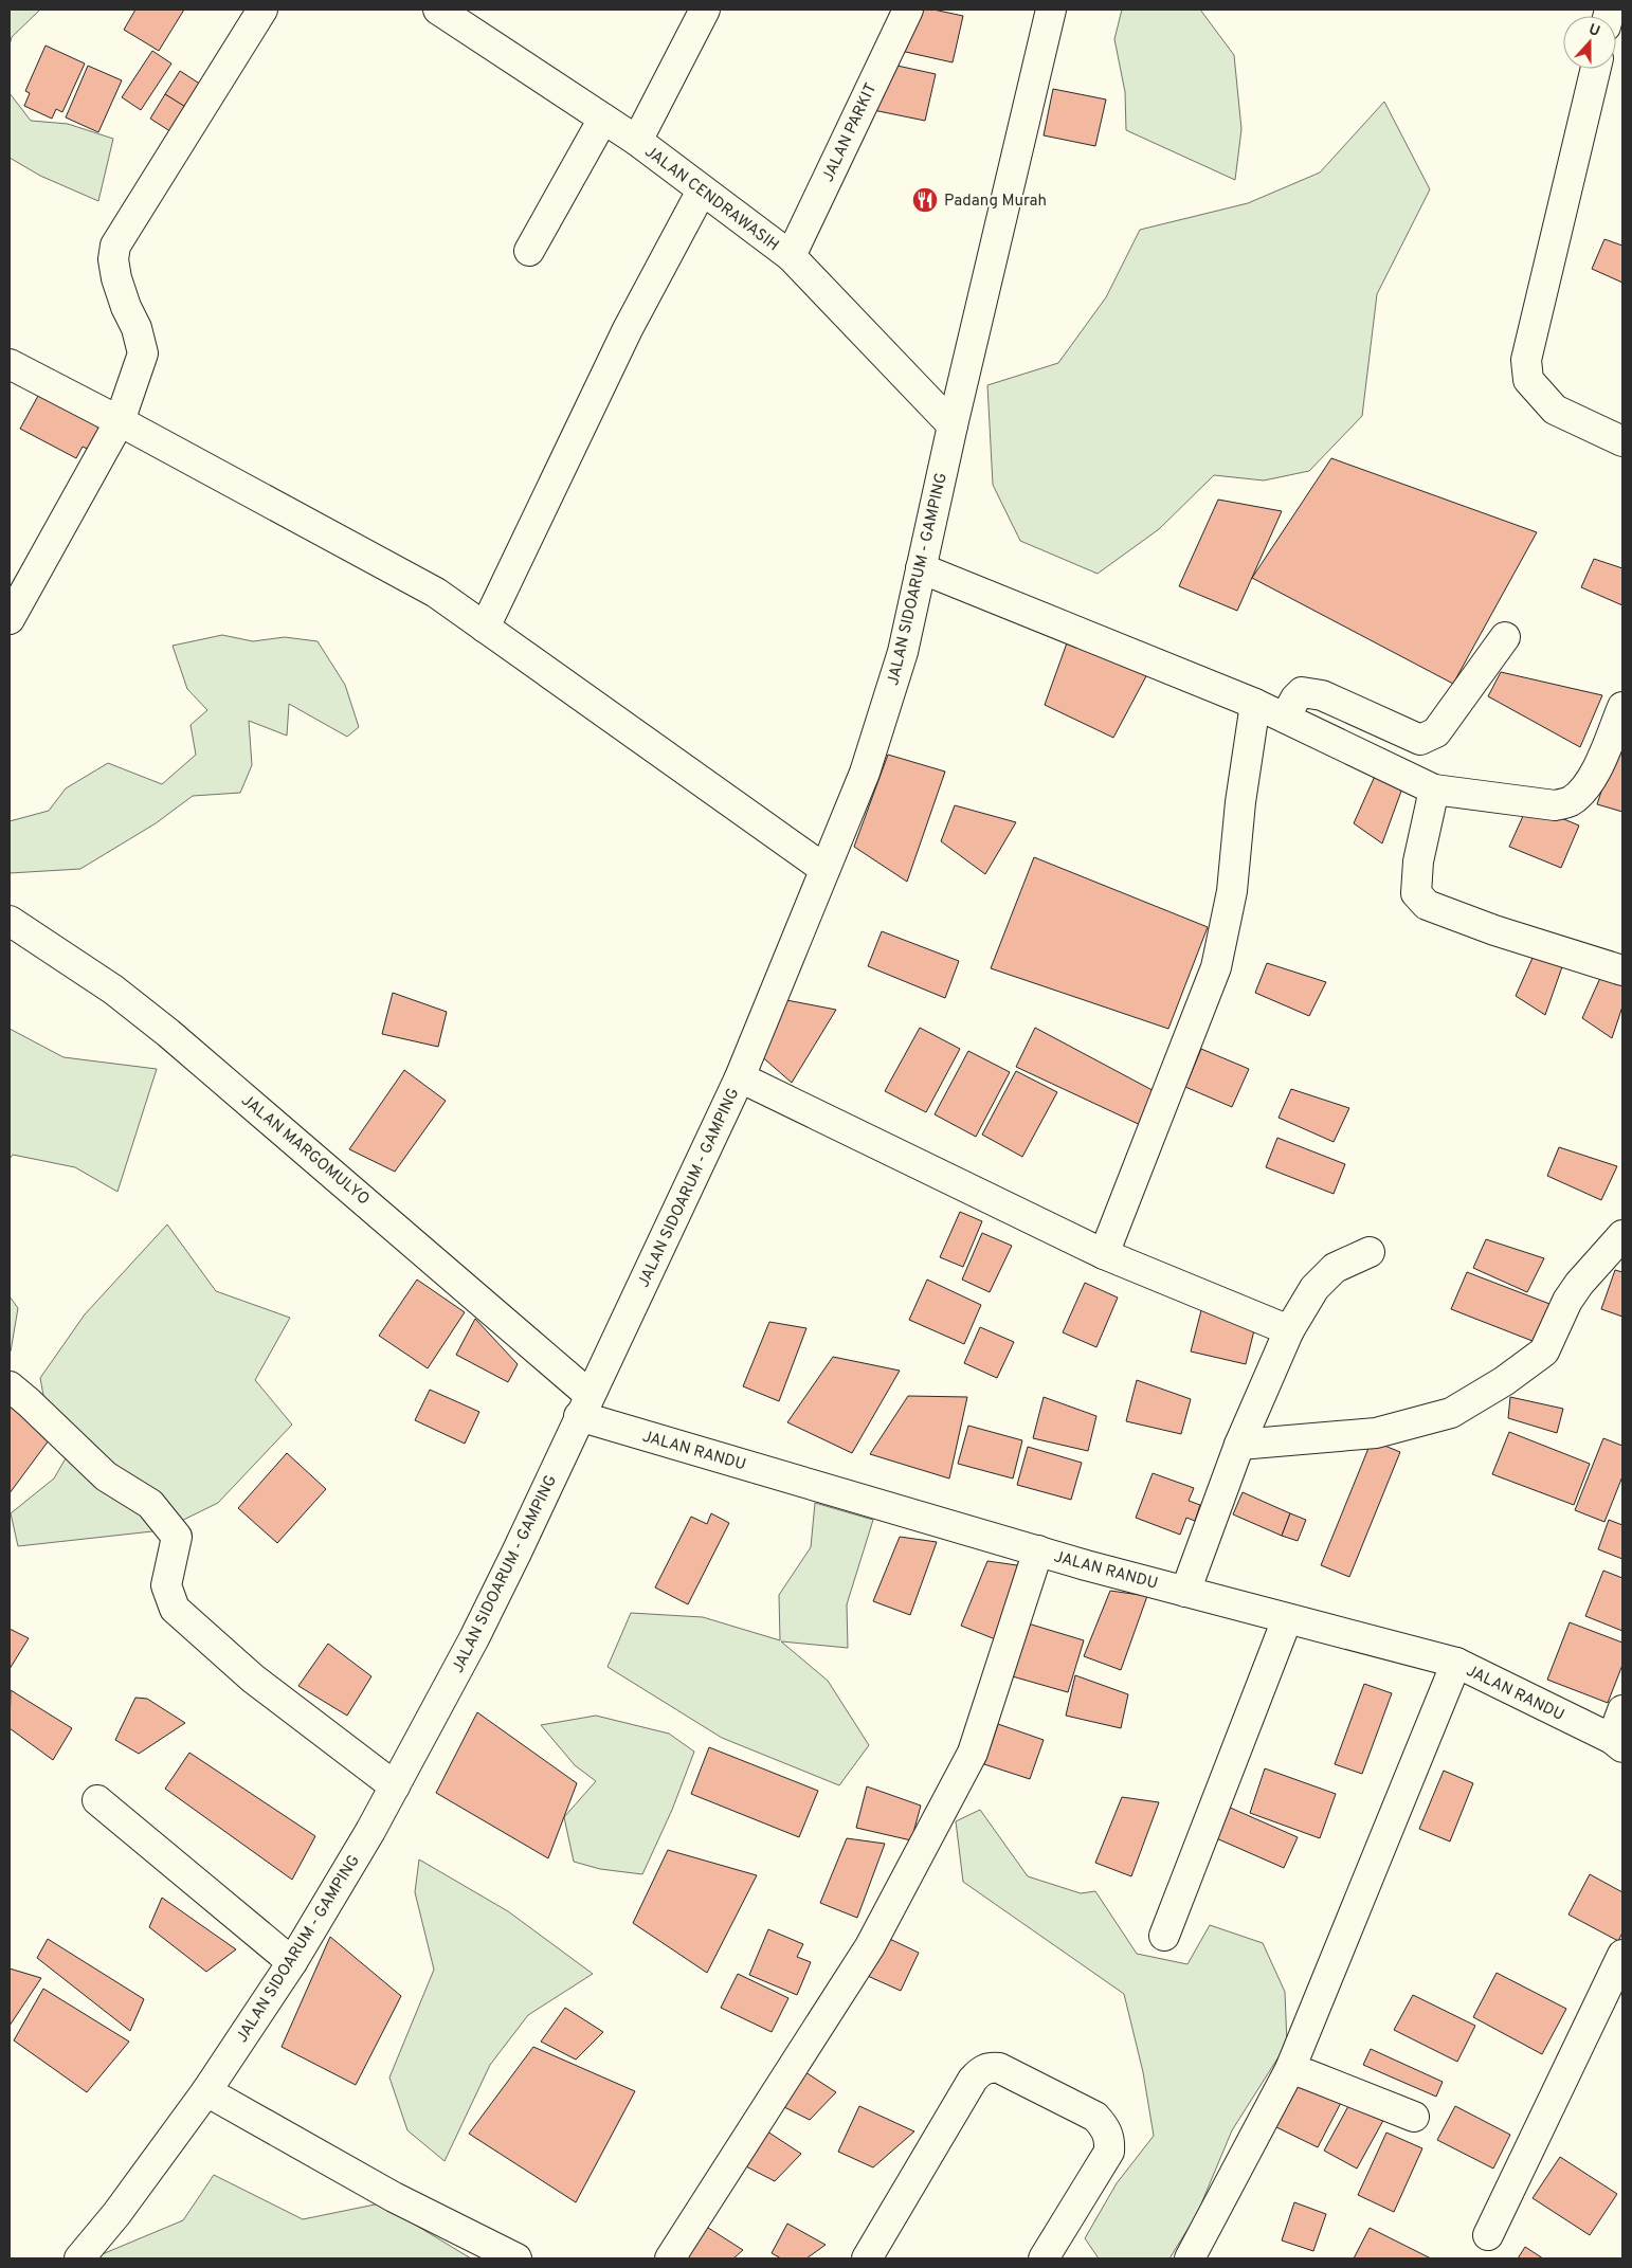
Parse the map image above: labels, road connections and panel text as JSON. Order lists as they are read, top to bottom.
{
  "streets": {
    "street": [
      "JALAN PARKIT",
      "JALAN CENDRAWASIH",
      "JALAN SIDOARUM - GAMPING",
      "JALAN MARGOMULYO",
      "JALAN RANDU"
    ]
  },
  "crossings": [
    ["JALAN PARKIT", "JALAN CENDRAWASIH"],
    ["JALAN CENDRAWASIH", "JALAN SIDOARUM - GAMPING"],
    ["JALAN SIDOARUM - GAMPING", "JALAN MARGOMULYO"],
    ["JALAN SIDOARUM - GAMPING", "JALAN RANDU"],
    ["JALAN MARGOMULYO", "JALAN RANDU"]
  ],
  "places": {
    "restaurant": ["Padang Murah"]
  },
  "north": "top"
}
